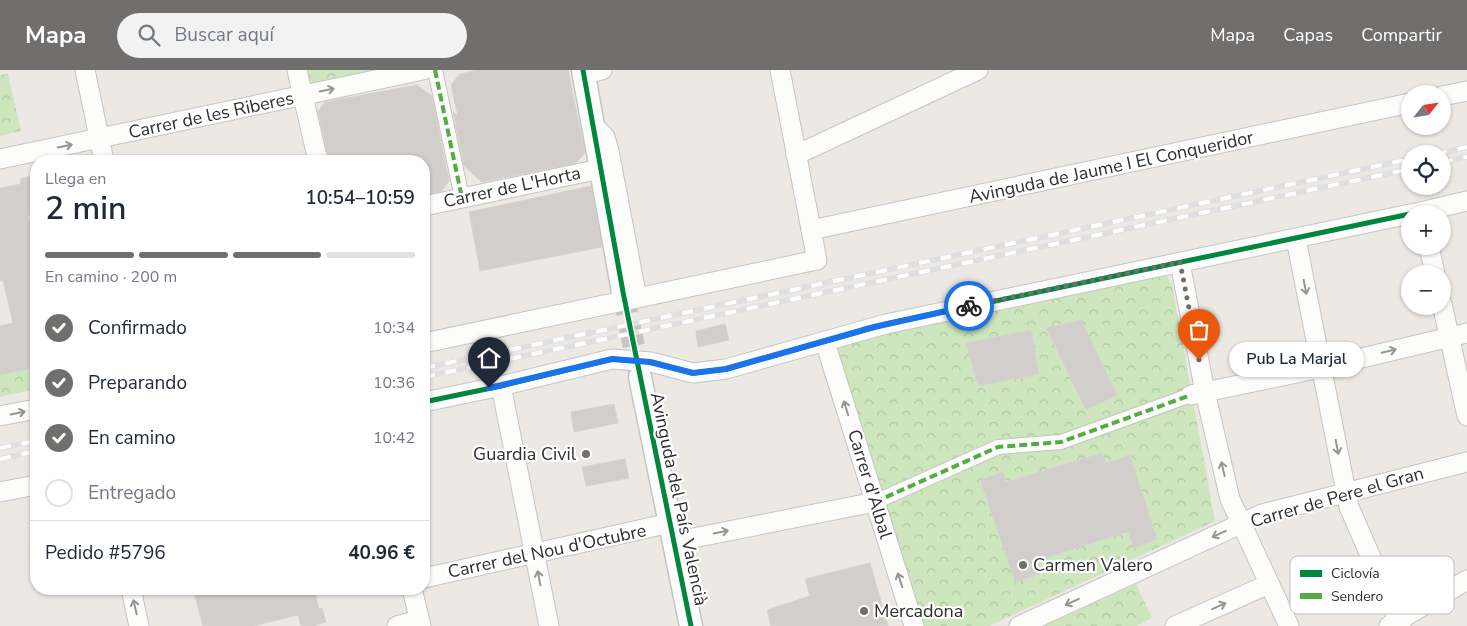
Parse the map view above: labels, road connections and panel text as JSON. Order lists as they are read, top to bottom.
{
  "streets": {
    "street": [
      "Carrer de les Riberes",
      "Avinguda de Jaume I El Conqueridor",
      "Carrer de L'Horta",
      "Carrer d'Albal",
      "Carrer de Pere el Gran",
      "Avinguda del País Valencià",
      "Carrer del Nou d'Octubre"
    ]
  },
  "crossings": [
    ["Carrer d'Albal", "Carrer del Nou d'Octubre"],
    ["Avinguda del País Valencià", "Carrer del Nou d'Octubre"]
  ],
  "one_way": ["Carrer de les Riberes", "Carrer d'Albal"],
  "places": [
    "Pub La Marjal",
    "Guardia Civil",
    "Carmen Valero",
    "Mercadona"
  ],
  "legend": ["Ciclovía", "Sendero"],
  "north": "top right",
  "page": {
    "header": "Mapa",
    "search": "Buscar aquí",
    "nav": ["Mapa", "Capas", "Compartir"],
    "map_buttons": ["+", "−"],
    "heading": ["2 min", "Llega en", "10:54–10:59"],
    "panel": ["Pedido #5796", "40.96 €"],
    "bar": "En camino · 200 m",
    "list": [
      ["Confirmado", "10:34"],
      ["Preparando", "10:36"],
      ["En camino", "10:42"],
      "Entregado"
    ],
    "bubble": "Pub La Marjal"
  }
}
